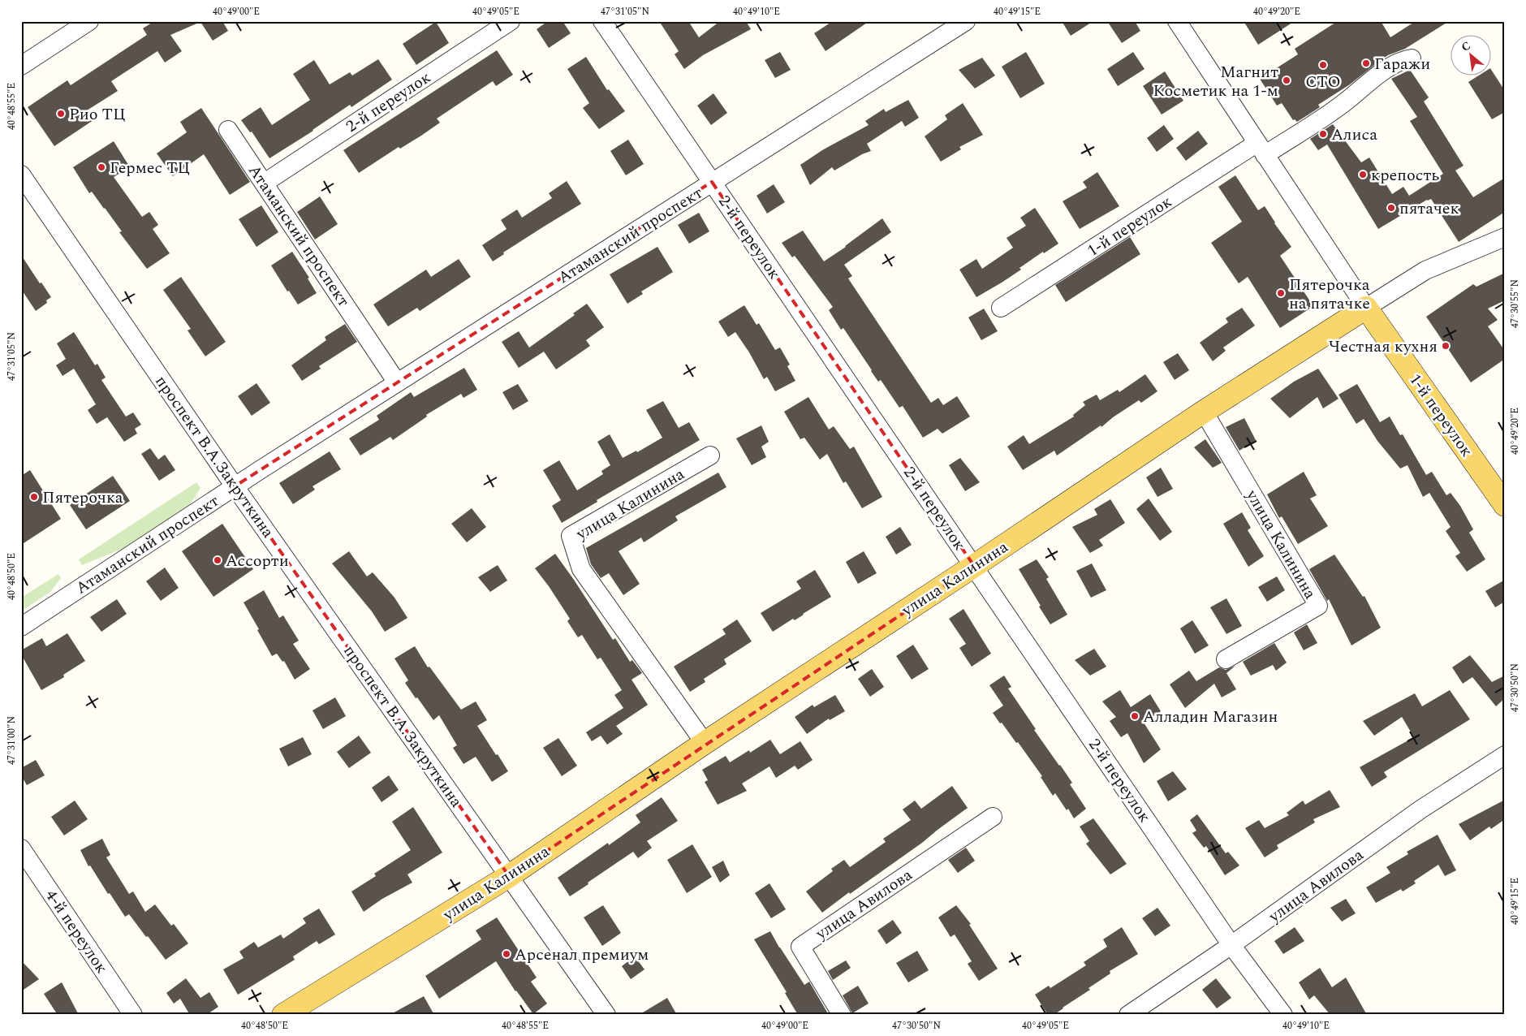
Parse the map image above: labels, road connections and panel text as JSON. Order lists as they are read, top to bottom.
{
  "streets": {
    "main road": ["1-й переулок", "улица Калинина"],
    "street": [
      "2-й переулок",
      "Атаманский проспект",
      "проспект В.А.Закруткина",
      "улица Авилова",
      "4-й переулок"
    ]
  },
  "crossings": [
    ["2-й переулок", "Атаманский проспект"],
    ["2-й переулок", "улица Калинина"],
    ["2-й переулок", "улица Авилова"],
    ["1-й переулок", "улица Калинина"],
    ["Атаманский проспект", "проспект В.А.Закруткина"],
    ["проспект В.А.Закруткина", "улица Калинина"]
  ],
  "places": [
    "Гаражи",
    "СТО",
    "Магнит Косметик на 1-м",
    "Рио ТЦ",
    "Алиса",
    "Гермес ТЦ",
    "крепость",
    "пятачек",
    "Пятерочка на пятачке",
    "Честная кухня",
    "Пятeрочка",
    "Ассорти",
    "Алладин Магазин",
    "Арсенал премиум"
  ],
  "north": "top left",
  "coordinates": [
    "40°49'00\"E",
    "40°49'05\"E",
    "47°31'05\"N",
    "40°49'10\"E",
    "40°49'15\"E",
    "40°49'20\"E",
    "40°48'55\"E",
    "47°30'55\"N",
    "40°48'50\"E",
    "47°30'50\"N",
    "47°31'00\"N"
  ]
}
